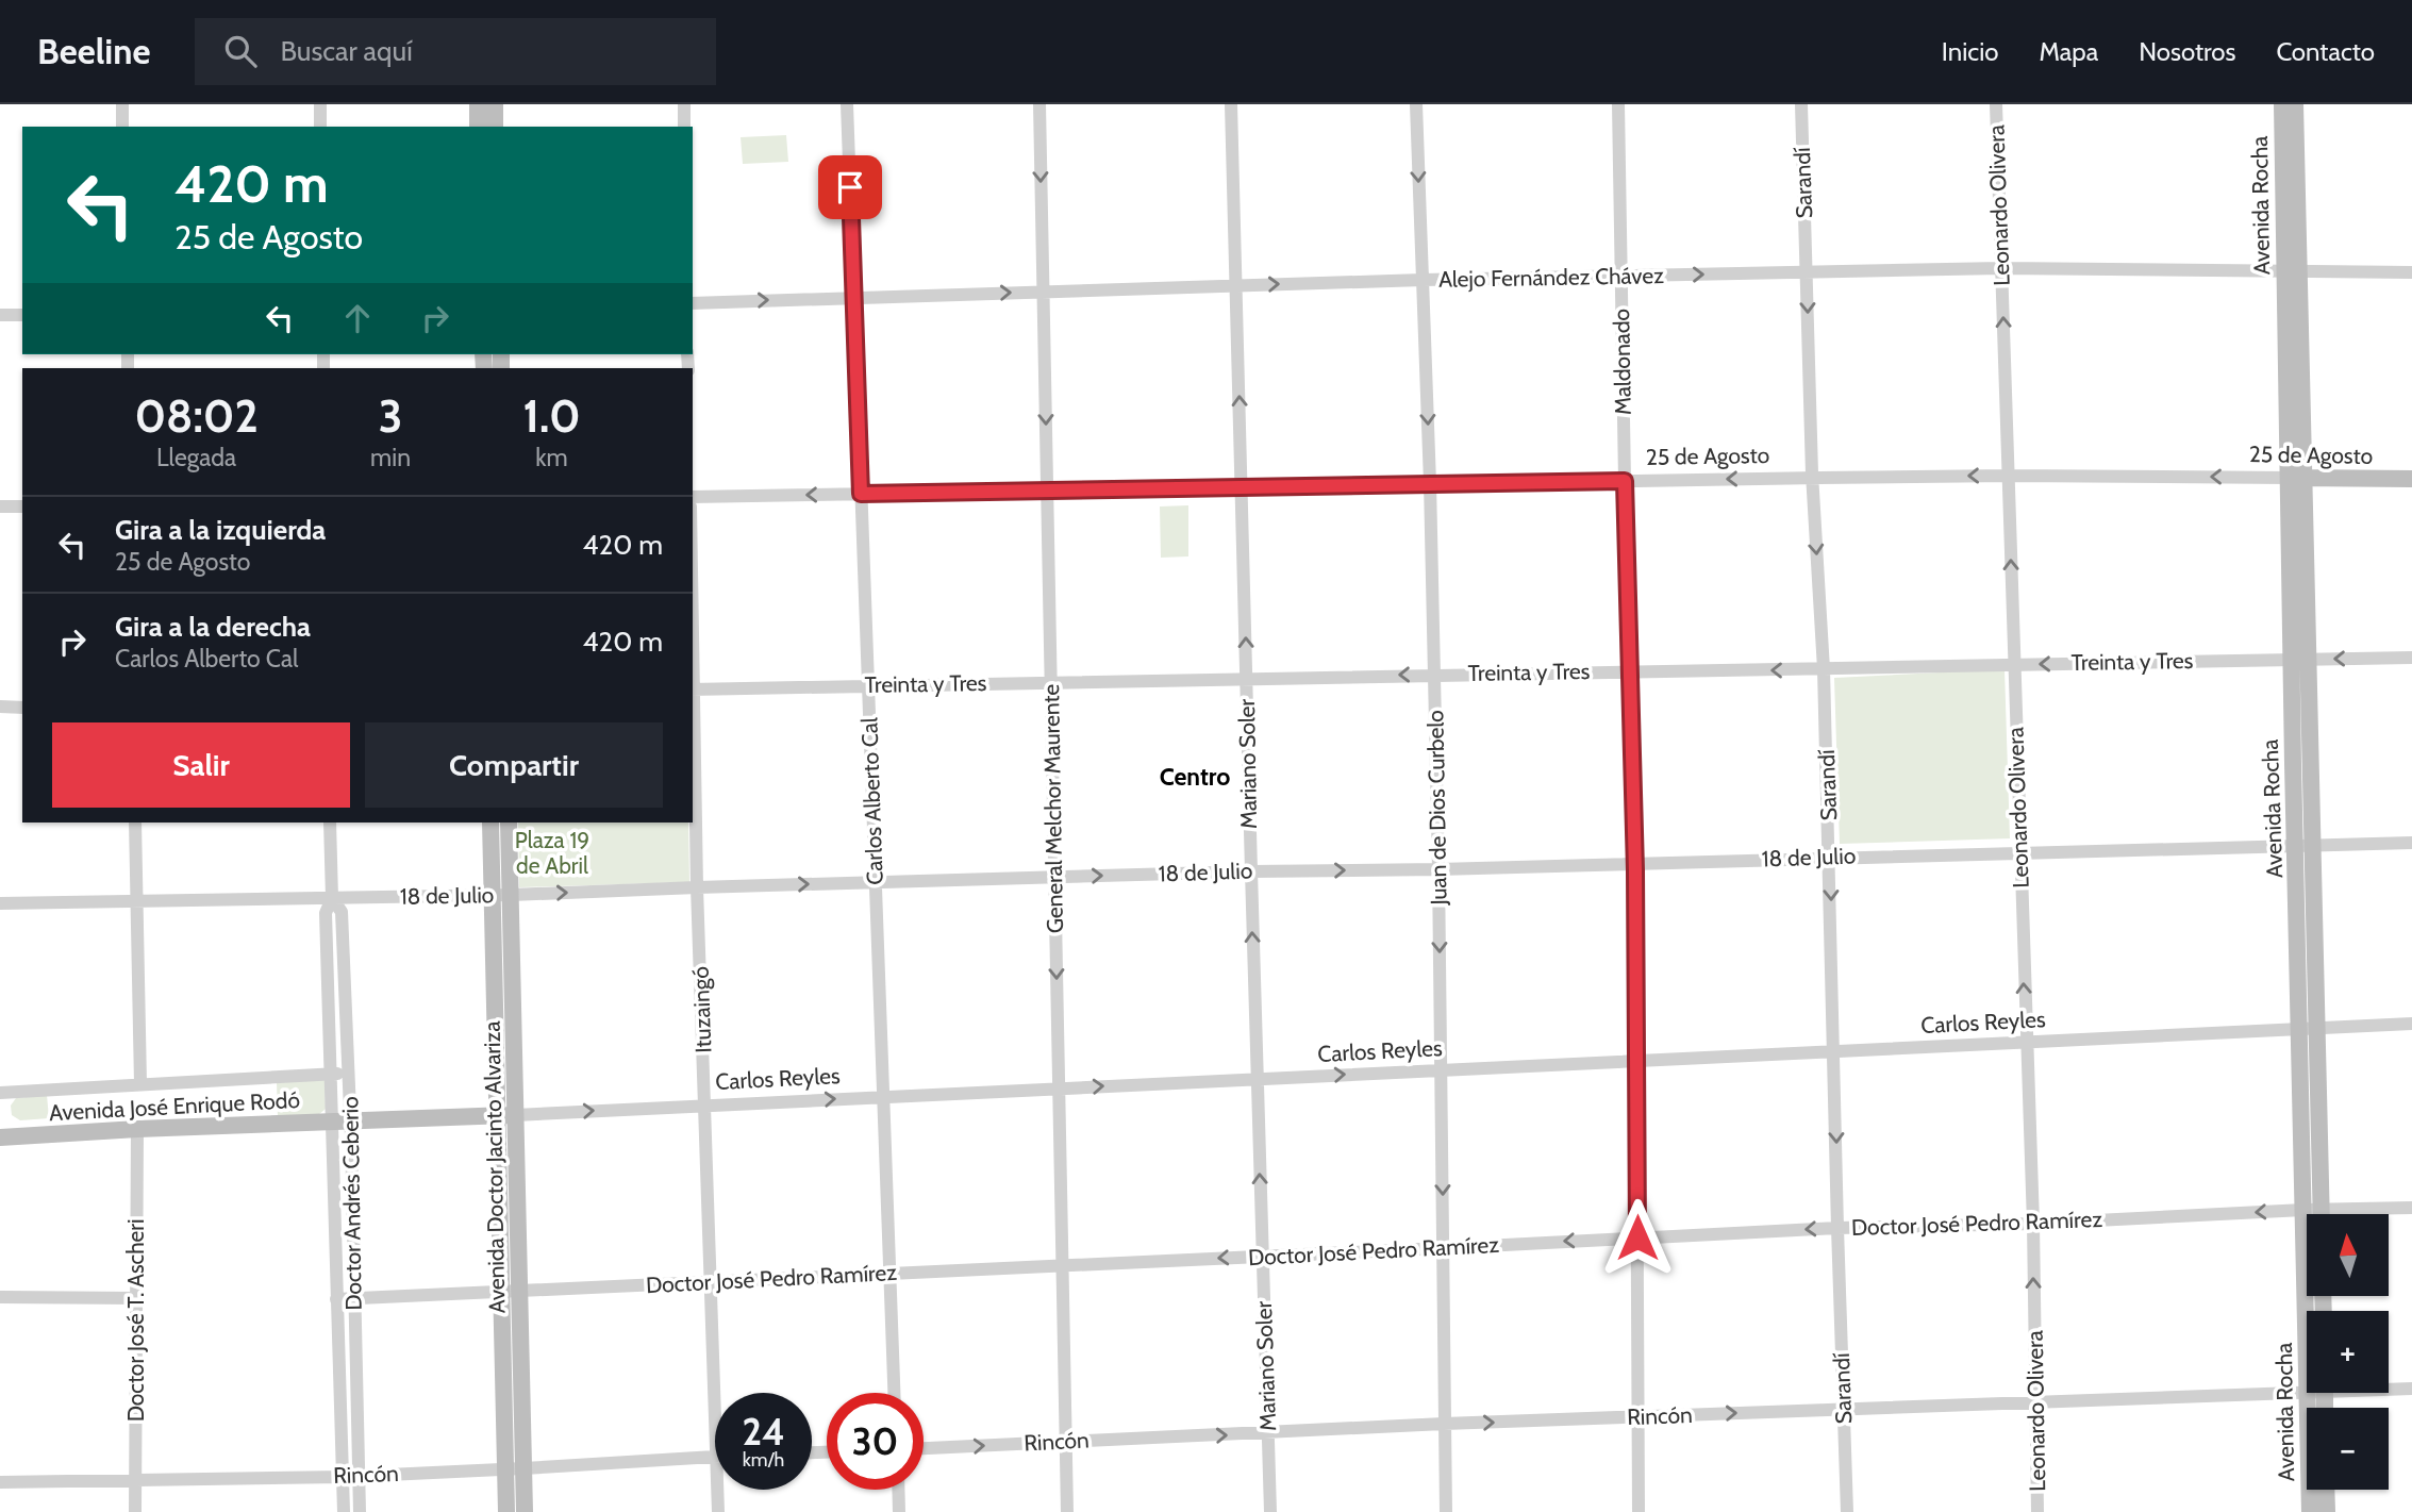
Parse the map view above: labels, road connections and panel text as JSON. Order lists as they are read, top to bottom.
{
  "streets": {
    "street": [
      "Sarandí",
      "Leonardo Olivera",
      "Avenida Rocha",
      "Alejo Fernández Chávez",
      "Maldonado",
      "25 de Agosto",
      "Treinta y Tres",
      "Mariano Soler",
      "Carlos Alberto Cal",
      "Juan de Dios Curbelo",
      "General Melchor Maurente",
      "18 de Julio",
      "Ituzaingó",
      "Carlos Reyles",
      "Avenida José Enrique Rodó",
      "Avenida Doctor Jacinto Alvariza",
      "Doctor Andrés Ceberio",
      "Doctor José Pedro Ramírez",
      "Doctor José T. Ascheri",
      "Rincón"
    ]
  },
  "crossings": [
    ["Sarandí", "Alejo Fernández Chávez"],
    ["Sarandí", "25 de Agosto"],
    ["Sarandí", "Treinta y Tres"],
    ["Sarandí", "18 de Julio"],
    ["Sarandí", "Carlos Reyles"],
    ["Sarandí", "Doctor José Pedro Ramírez"],
    ["Sarandí", "Rincón"],
    ["Leonardo Olivera", "Alejo Fernández Chávez"],
    ["Leonardo Olivera", "25 de Agosto"],
    ["Leonardo Olivera", "Treinta y Tres"],
    ["Leonardo Olivera", "18 de Julio"],
    ["Leonardo Olivera", "Carlos Reyles"],
    ["Leonardo Olivera", "Doctor José Pedro Ramírez"],
    ["Leonardo Olivera", "Rincón"],
    ["Avenida Rocha", "Alejo Fernández Chávez"],
    ["Avenida Rocha", "25 de Agosto"],
    ["Avenida Rocha", "Treinta y Tres"],
    ["Avenida Rocha", "18 de Julio"],
    ["Avenida Rocha", "Carlos Reyles"],
    ["Avenida Rocha", "Doctor José Pedro Ramírez"],
    ["Alejo Fernández Chávez", "Maldonado"],
    ["Alejo Fernández Chávez", "Mariano Soler"],
    ["Alejo Fernández Chávez", "Carlos Alberto Cal"],
    ["Alejo Fernández Chávez", "Juan de Dios Curbelo"],
    ["Alejo Fernández Chávez", "General Melchor Maurente"],
    ["Maldonado", "25 de Agosto"],
    ["Maldonado", "Treinta y Tres"],
    ["Maldonado", "18 de Julio"],
    ["Maldonado", "Carlos Reyles"],
    ["Maldonado", "Doctor José Pedro Ramírez"],
    ["Maldonado", "Rincón"],
    ["25 de Agosto", "Mariano Soler"],
    ["25 de Agosto", "Carlos Alberto Cal"],
    ["25 de Agosto", "Juan de Dios Curbelo"],
    ["25 de Agosto", "General Melchor Maurente"],
    ["Treinta y Tres", "Mariano Soler"],
    ["Treinta y Tres", "Carlos Alberto Cal"],
    ["Treinta y Tres", "Juan de Dios Curbelo"],
    ["Treinta y Tres", "General Melchor Maurente"],
    ["Mariano Soler", "18 de Julio"],
    ["Mariano Soler", "Carlos Reyles"],
    ["Mariano Soler", "Doctor José Pedro Ramírez"],
    ["Mariano Soler", "Rincón"],
    ["Carlos Alberto Cal", "18 de Julio"],
    ["Carlos Alberto Cal", "Carlos Reyles"],
    ["Carlos Alberto Cal", "Doctor José Pedro Ramírez"],
    ["Juan de Dios Curbelo", "18 de Julio"],
    ["Juan de Dios Curbelo", "Carlos Reyles"],
    ["Juan de Dios Curbelo", "Doctor José Pedro Ramírez"],
    ["Juan de Dios Curbelo", "Rincón"],
    ["General Melchor Maurente", "18 de Julio"],
    ["General Melchor Maurente", "Carlos Reyles"],
    ["General Melchor Maurente", "Doctor José Pedro Ramírez"],
    ["General Melchor Maurente", "Rincón"],
    ["18 de Julio", "Ituzaingó"],
    ["18 de Julio", "Avenida Doctor Jacinto Alvariza"],
    ["18 de Julio", "Doctor Andrés Ceberio"],
    ["Ituzaingó", "Carlos Reyles"],
    ["Ituzaingó", "Doctor José Pedro Ramírez"],
    ["Carlos Reyles", "Avenida José Enrique Rodó"],
    ["Carlos Reyles", "Avenida Doctor Jacinto Alvariza"],
    ["Carlos Reyles", "Doctor Andrés Ceberio"],
    ["Avenida José Enrique Rodó", "Doctor Andrés Ceberio"],
    ["Avenida José Enrique Rodó", "Doctor José T. Ascheri"],
    ["Avenida Doctor Jacinto Alvariza", "Doctor José Pedro Ramírez"],
    ["Avenida Doctor Jacinto Alvariza", "Rincón"],
    ["Doctor Andrés Ceberio", "Doctor José Pedro Ramírez"],
    ["Doctor Andrés Ceberio", "Rincón"],
    ["Doctor José T. Ascheri", "Rincón"]
  ],
  "one_way": [
    "Sarandí",
    "Leonardo Olivera",
    "Alejo Fernández Chávez",
    "25 de Agosto",
    "Treinta y Tres",
    "Mariano Soler",
    "Juan de Dios Curbelo",
    "General Melchor Maurente",
    "Carlos Reyles",
    "Doctor José Pedro Ramírez",
    "Rincón"
  ],
  "districts": ["Centro"],
  "parks": ["Plaza 19 de Abril"],
  "north": "top",
  "page": {
    "header": "Beeline",
    "search": "Buscar aquí",
    "nav": [
      "Inicio",
      "Mapa",
      "Nosotros",
      "Contacto"
    ],
    "turn": ["420 m", "25 de Agosto"],
    "eta": [
      "08:02",
      "Llegada",
      "3",
      "min",
      "1.0",
      "km"
    ],
    "list": [
      {
        "name": "Gira a la izquierda",
        "note": "25 de Agosto",
        "value": "420 m"
      },
      {
        "name": "Gira a la derecha",
        "note": "Carlos Alberto Cal",
        "value": "420 m"
      }
    ],
    "buttons": ["Salir", "Compartir"],
    "map_buttons": ["+", "−"],
    "speed": "24 km/h",
    "limit": "30"
  }
}
